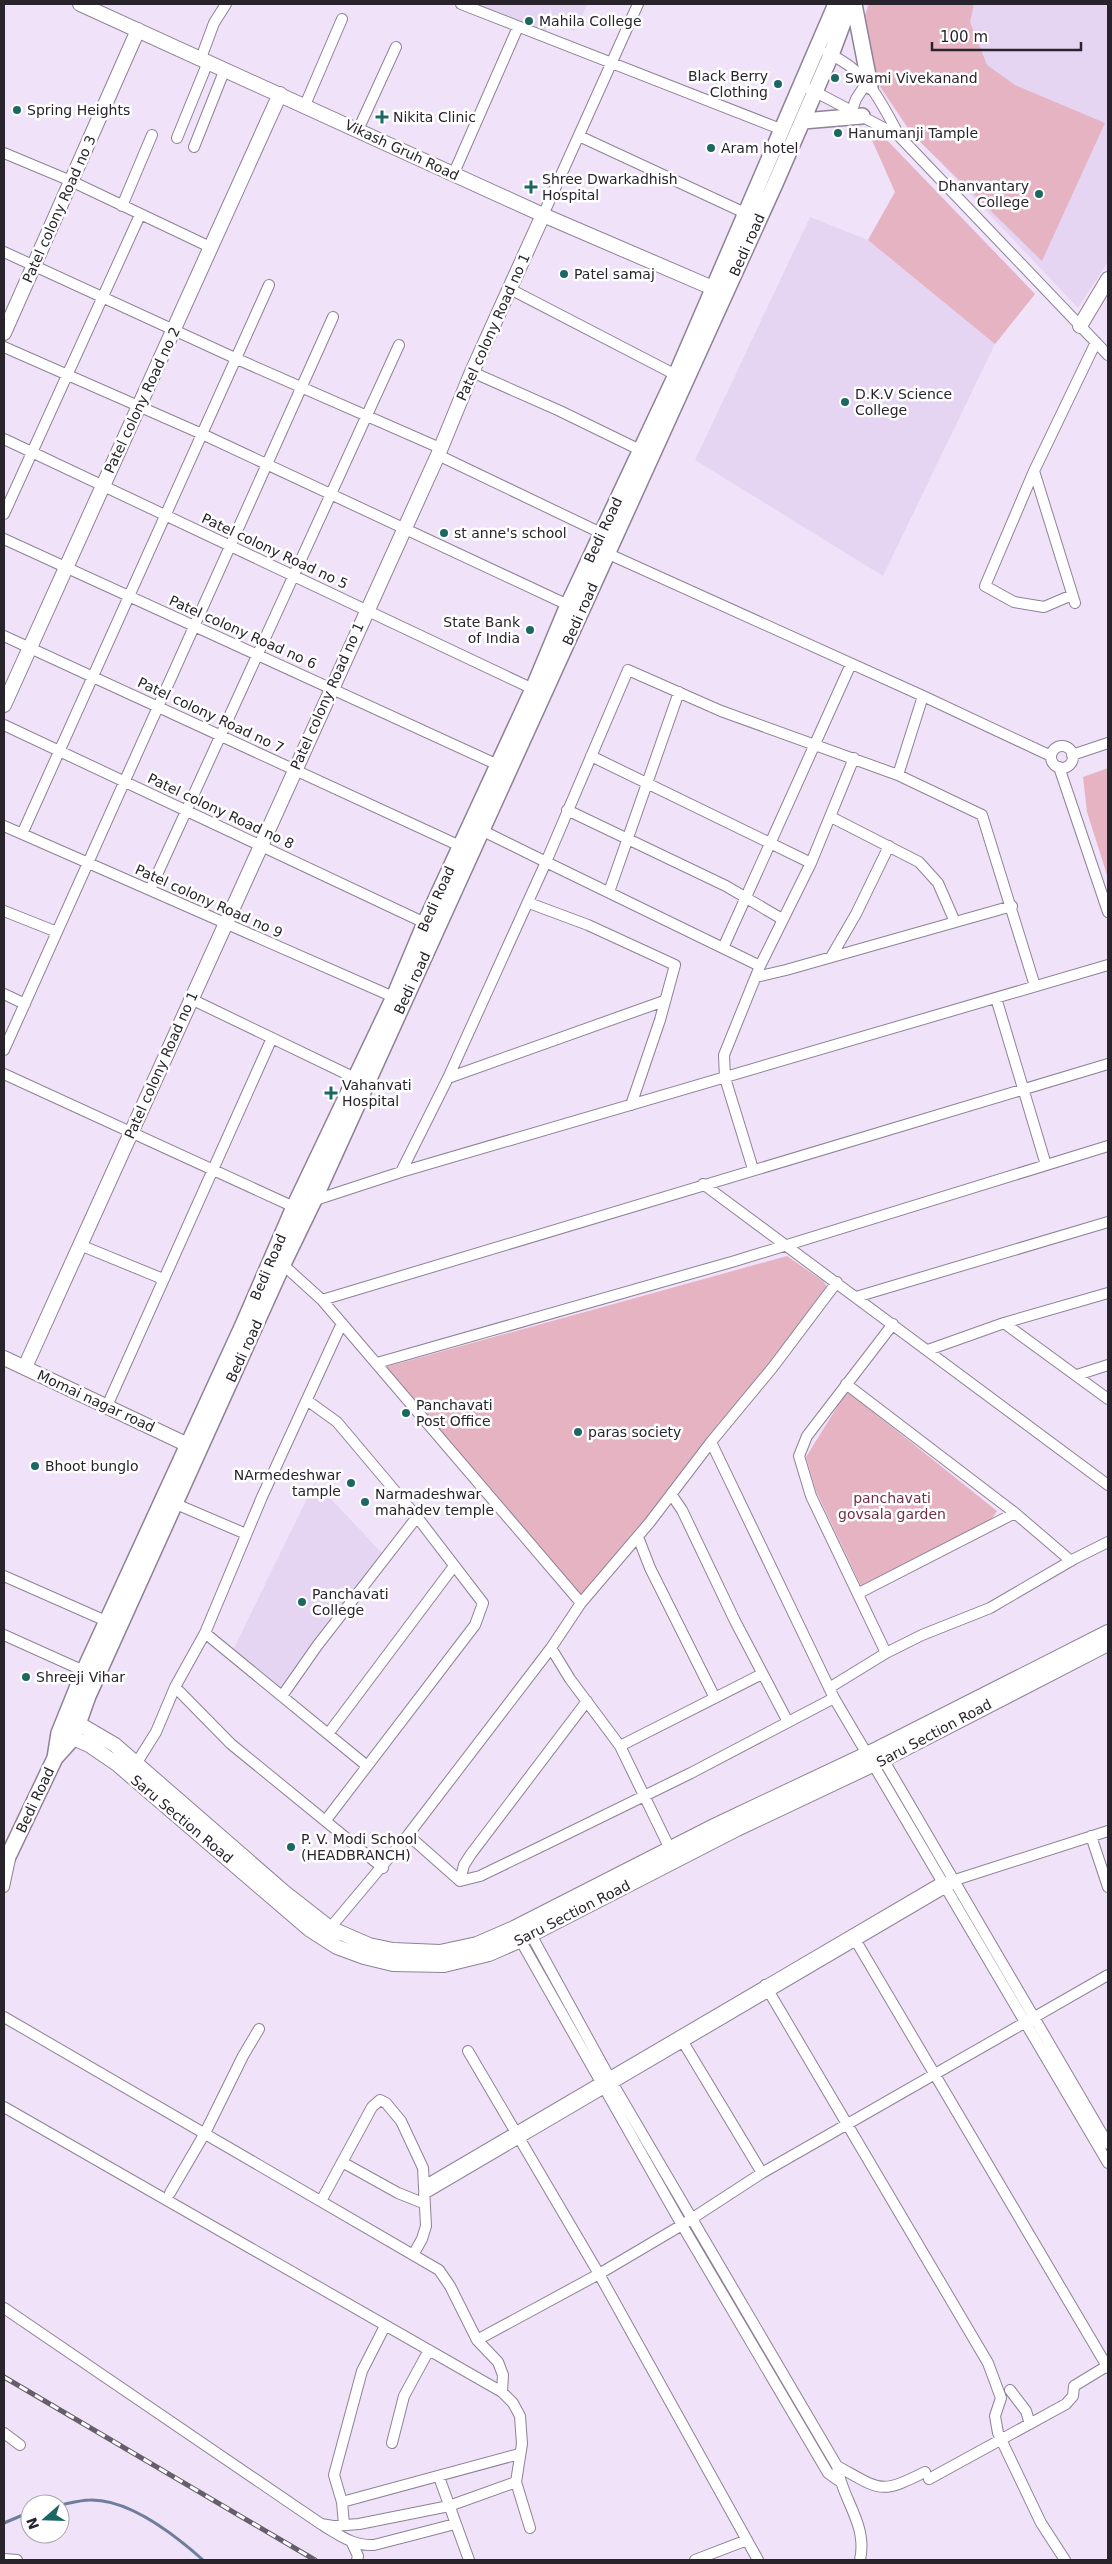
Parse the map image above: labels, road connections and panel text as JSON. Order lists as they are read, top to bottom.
{
  "streets": {
    "main road": ["Bedi road", "Bedi Road"],
    "street": [
      "Vikash Gruh Road",
      "Patel colony Road no 3",
      "Patel colony Road no 1",
      "Patel colony Road no 2",
      "Patel colony Road no 5",
      "Patel colony Road no 6",
      "Patel colony Road no 7",
      "Patel colony Road no 8",
      "Patel colony Road no 9",
      "Momai nagar road",
      "Saru Section Road"
    ]
  },
  "crossings": [
    ["Vikash Gruh Road", "Patel colony Road no 3"],
    ["Vikash Gruh Road", "Bedi road"],
    ["Vikash Gruh Road", "Patel colony Road no 1"],
    ["Vikash Gruh Road", "Patel colony Road no 2"],
    ["Vikash Gruh Road", "Bedi Road"],
    ["Bedi road", "Bedi Road"],
    ["Bedi road", "Patel colony Road no 9"],
    ["Bedi road", "Saru Section Road"],
    ["Patel colony Road no 1", "Patel colony Road no 5"],
    ["Patel colony Road no 1", "Patel colony Road no 6"],
    ["Patel colony Road no 1", "Patel colony Road no 7"],
    ["Patel colony Road no 1", "Patel colony Road no 8"],
    ["Patel colony Road no 1", "Patel colony Road no 9"],
    ["Patel colony Road no 1", "Momai nagar road"],
    ["Patel colony Road no 2", "Patel colony Road no 5"],
    ["Patel colony Road no 2", "Patel colony Road no 6"],
    ["Patel colony Road no 2", "Patel colony Road no 7"],
    ["Bedi Road", "Patel colony Road no 5"],
    ["Bedi Road", "Patel colony Road no 6"],
    ["Bedi Road", "Patel colony Road no 7"],
    ["Bedi Road", "Patel colony Road no 8"],
    ["Bedi Road", "Patel colony Road no 9"],
    ["Bedi Road", "Momai nagar road"],
    ["Bedi Road", "Saru Section Road"]
  ],
  "parks": ["panchavati govsala garden"],
  "places": {
    "other": [
      "Mahila College",
      "Swami Vivekanand",
      "Black Berry Clothing",
      "Spring Heights",
      "Hanumanji Tample",
      "Aram hotel",
      "Dhanvantary College",
      "Patel samaj",
      "D.K.V Science College",
      "st anne's school",
      "State Bank of India",
      "Panchavati Post Office",
      "paras society",
      "Bhoot bunglo",
      "NArmedeshwar tample",
      "Narmadeshwar mahadev temple",
      "Panchavati College",
      "Shreeji Vihar",
      "P. V. Modi School (HEADBRANCH)"
    ],
    "health": ["Nikita Clinic", "Shree Dwarkadhish Hospital", "Vahanvati Hospital"]
  },
  "scale_bar": "100 m",
  "north": "left"
}
